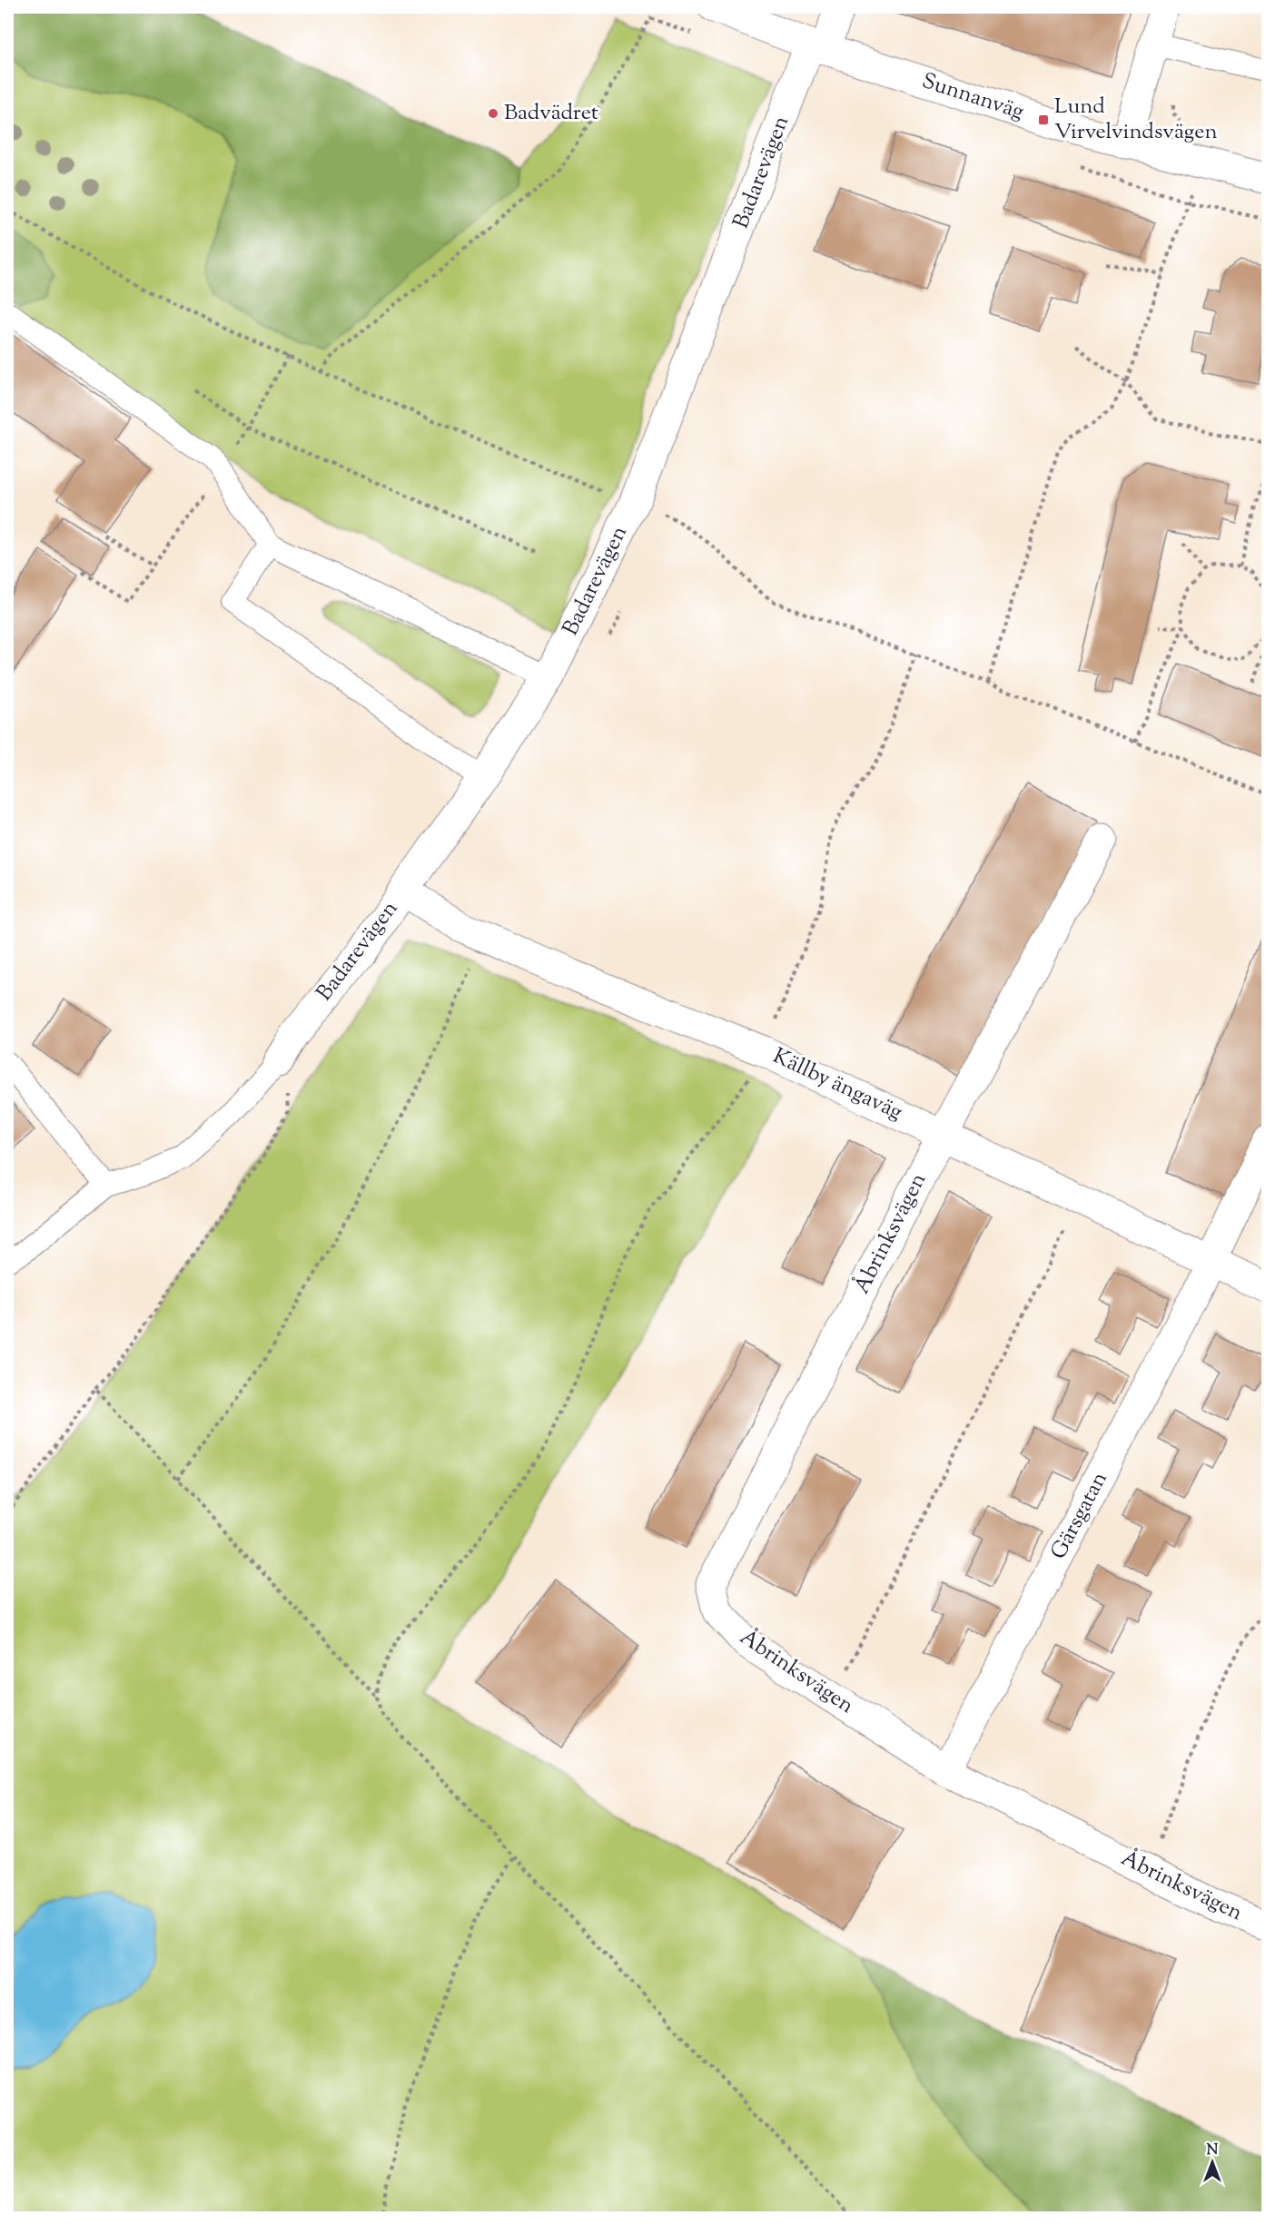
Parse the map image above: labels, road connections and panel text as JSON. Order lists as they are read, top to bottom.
{
  "streets": {
    "street": [
      "Sunnanväg",
      "Badarevägen",
      "Källby ängaväg",
      "Åbrinksvägen",
      "Gärsgatan"
    ]
  },
  "crossings": [
    ["Sunnanväg", "Badarevägen"],
    ["Badarevägen", "Källby ängaväg"],
    ["Källby ängaväg", "Åbrinksvägen"],
    ["Källby ängaväg", "Gärsgatan"],
    ["Åbrinksvägen", "Gärsgatan"]
  ],
  "places": {
    "other": ["Badvädret"],
    "transit": ["Lund Virvelvindsvägen"]
  },
  "north": "top"
}
